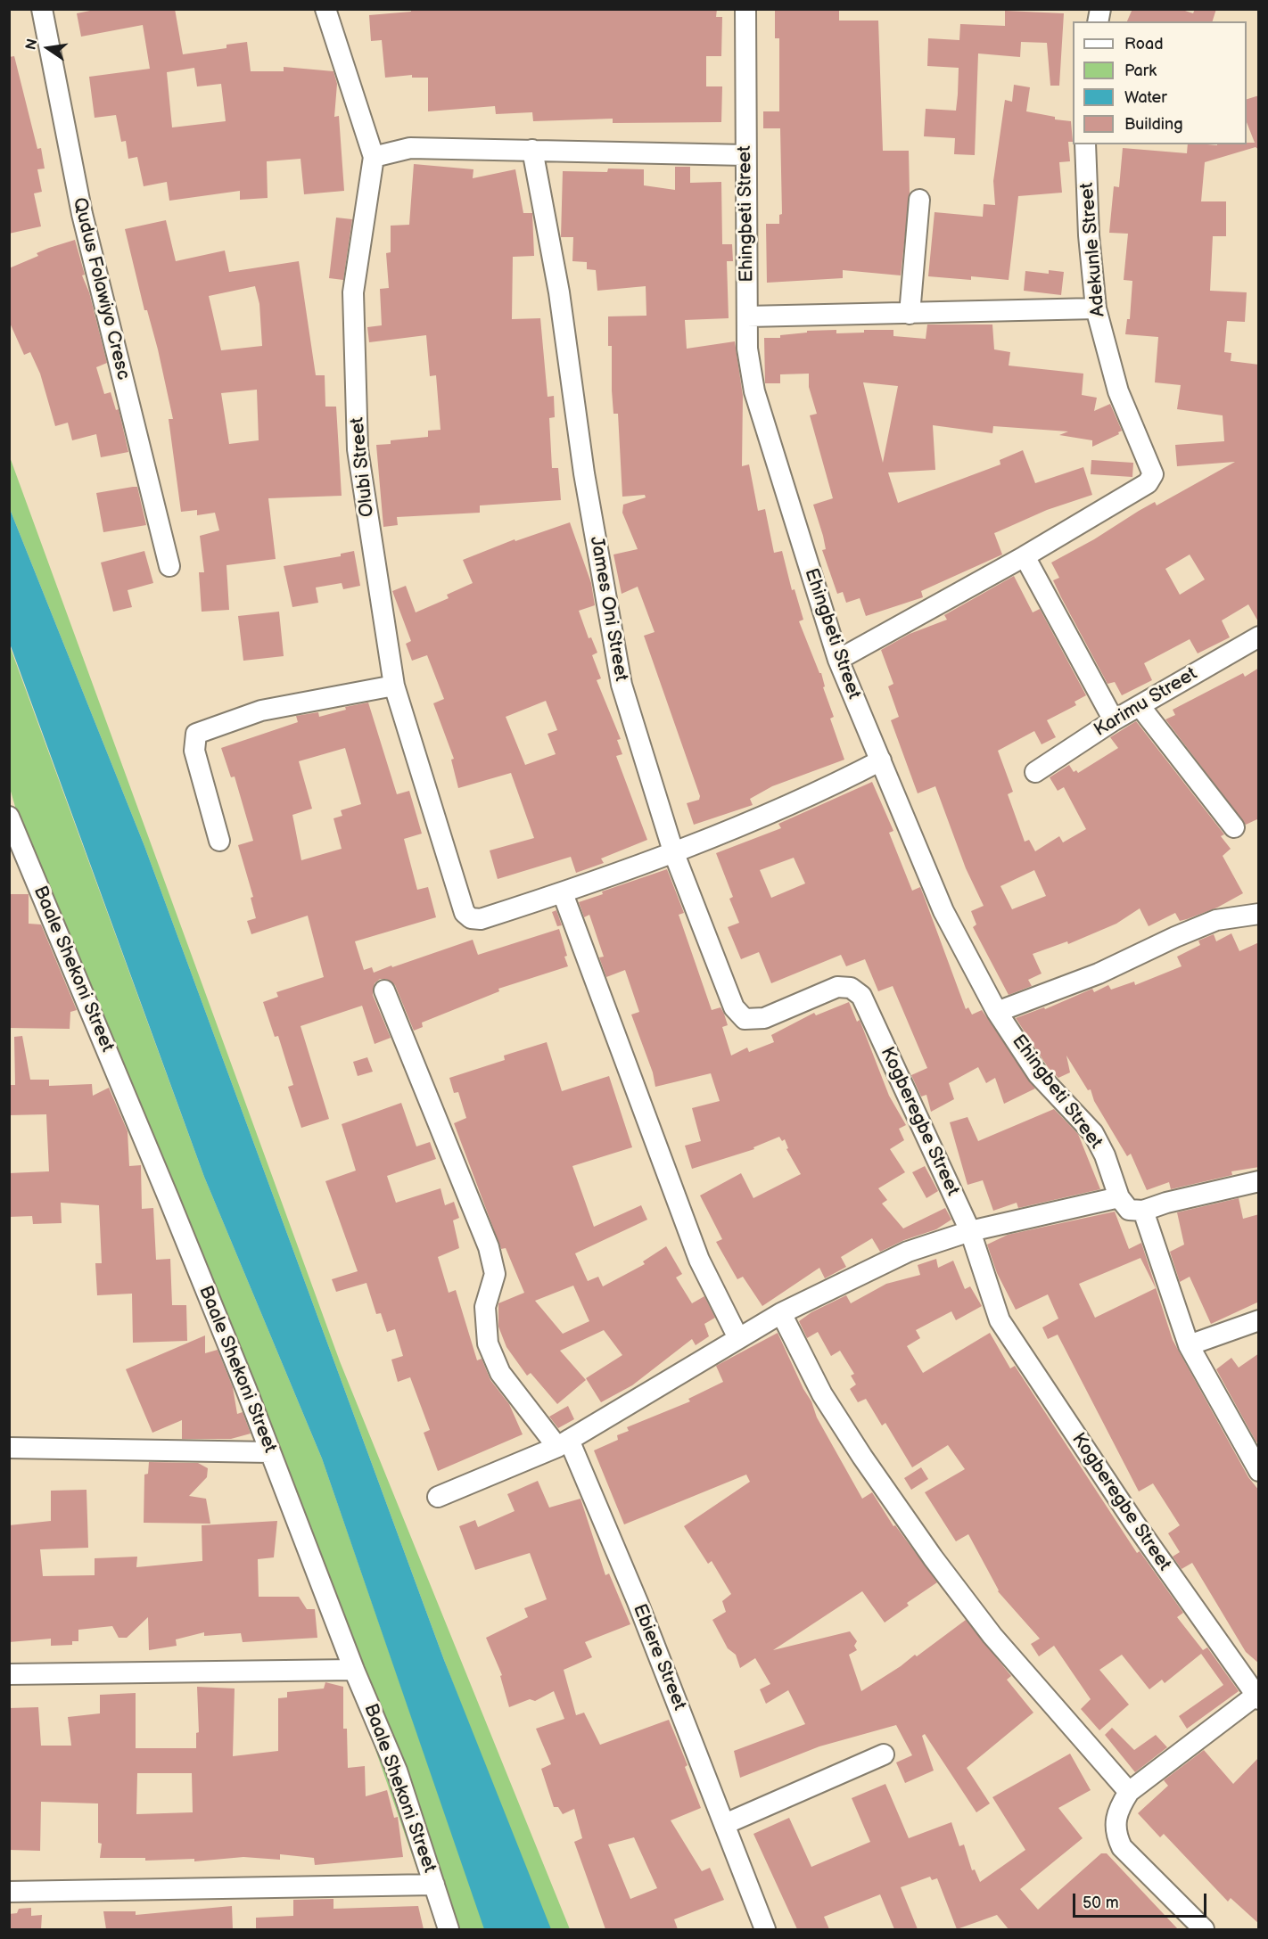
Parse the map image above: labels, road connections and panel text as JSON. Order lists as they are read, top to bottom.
{
  "streets": {
    "street": [
      "Ehingbeti Street",
      "Adekunle Street",
      "Qudus Folawiyo Cresc",
      "Olubi Street",
      "James Oni Street",
      "Karimu Street",
      "Baale Shekoni Street",
      "Kogberegbe Street",
      "Ebiere Street"
    ]
  },
  "crossings": [
    ["James Oni Street", "Kogberegbe Street"]
  ],
  "legend": [
    "Road",
    "Park",
    "Water",
    "Building"
  ],
  "scale_bar": "50 m",
  "north": "left"
}
